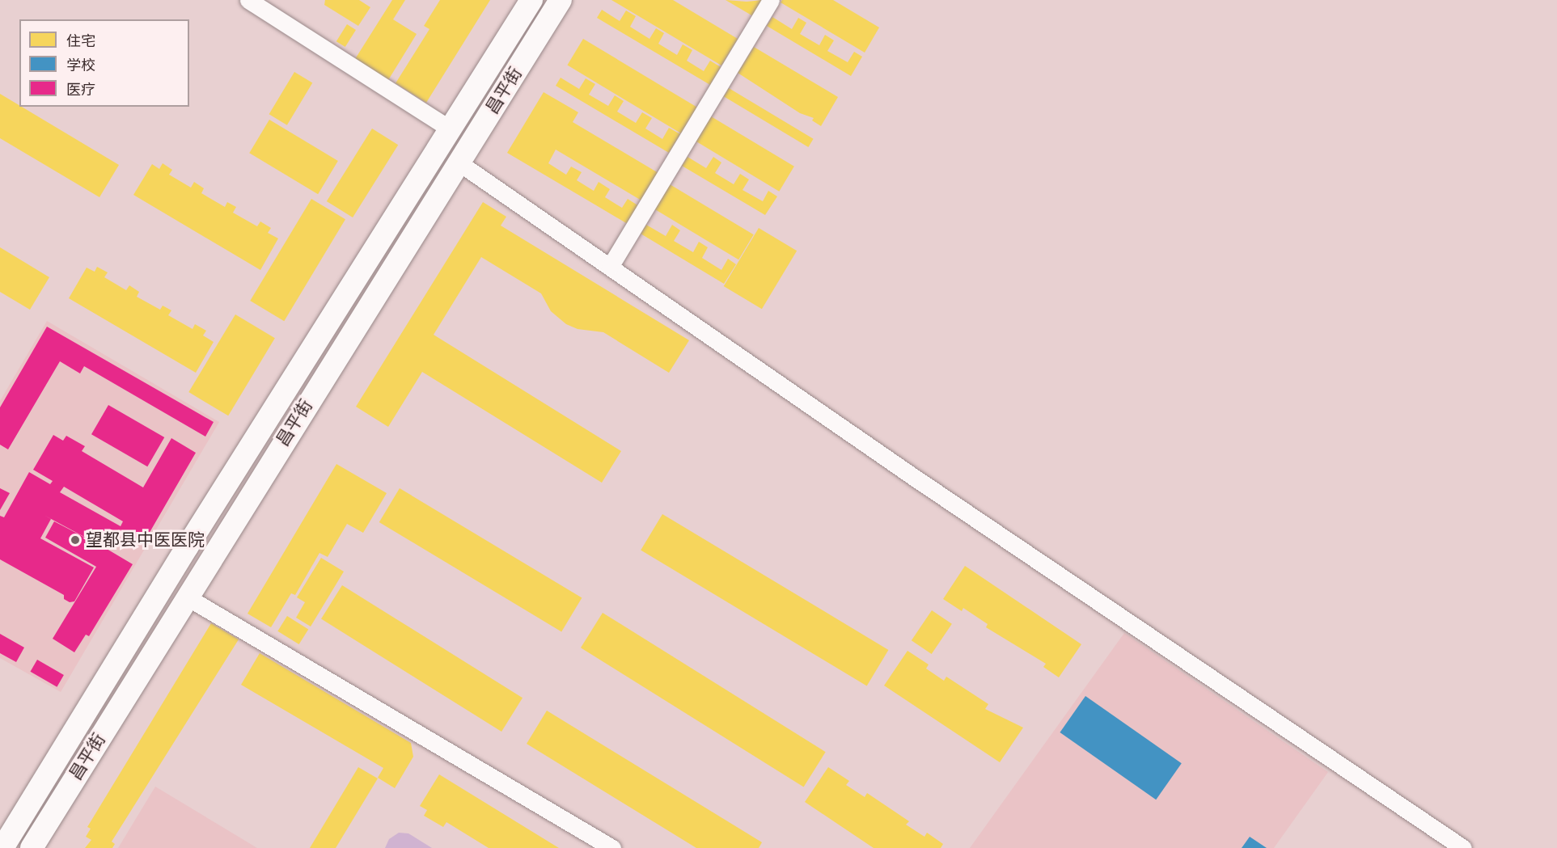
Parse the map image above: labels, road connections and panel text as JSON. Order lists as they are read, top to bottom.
{
  "streets": {
    "street": ["昌平街"]
  },
  "places": ["望都县中医医院"],
  "legend": ["住宅", "学校", "医疗"]
}
